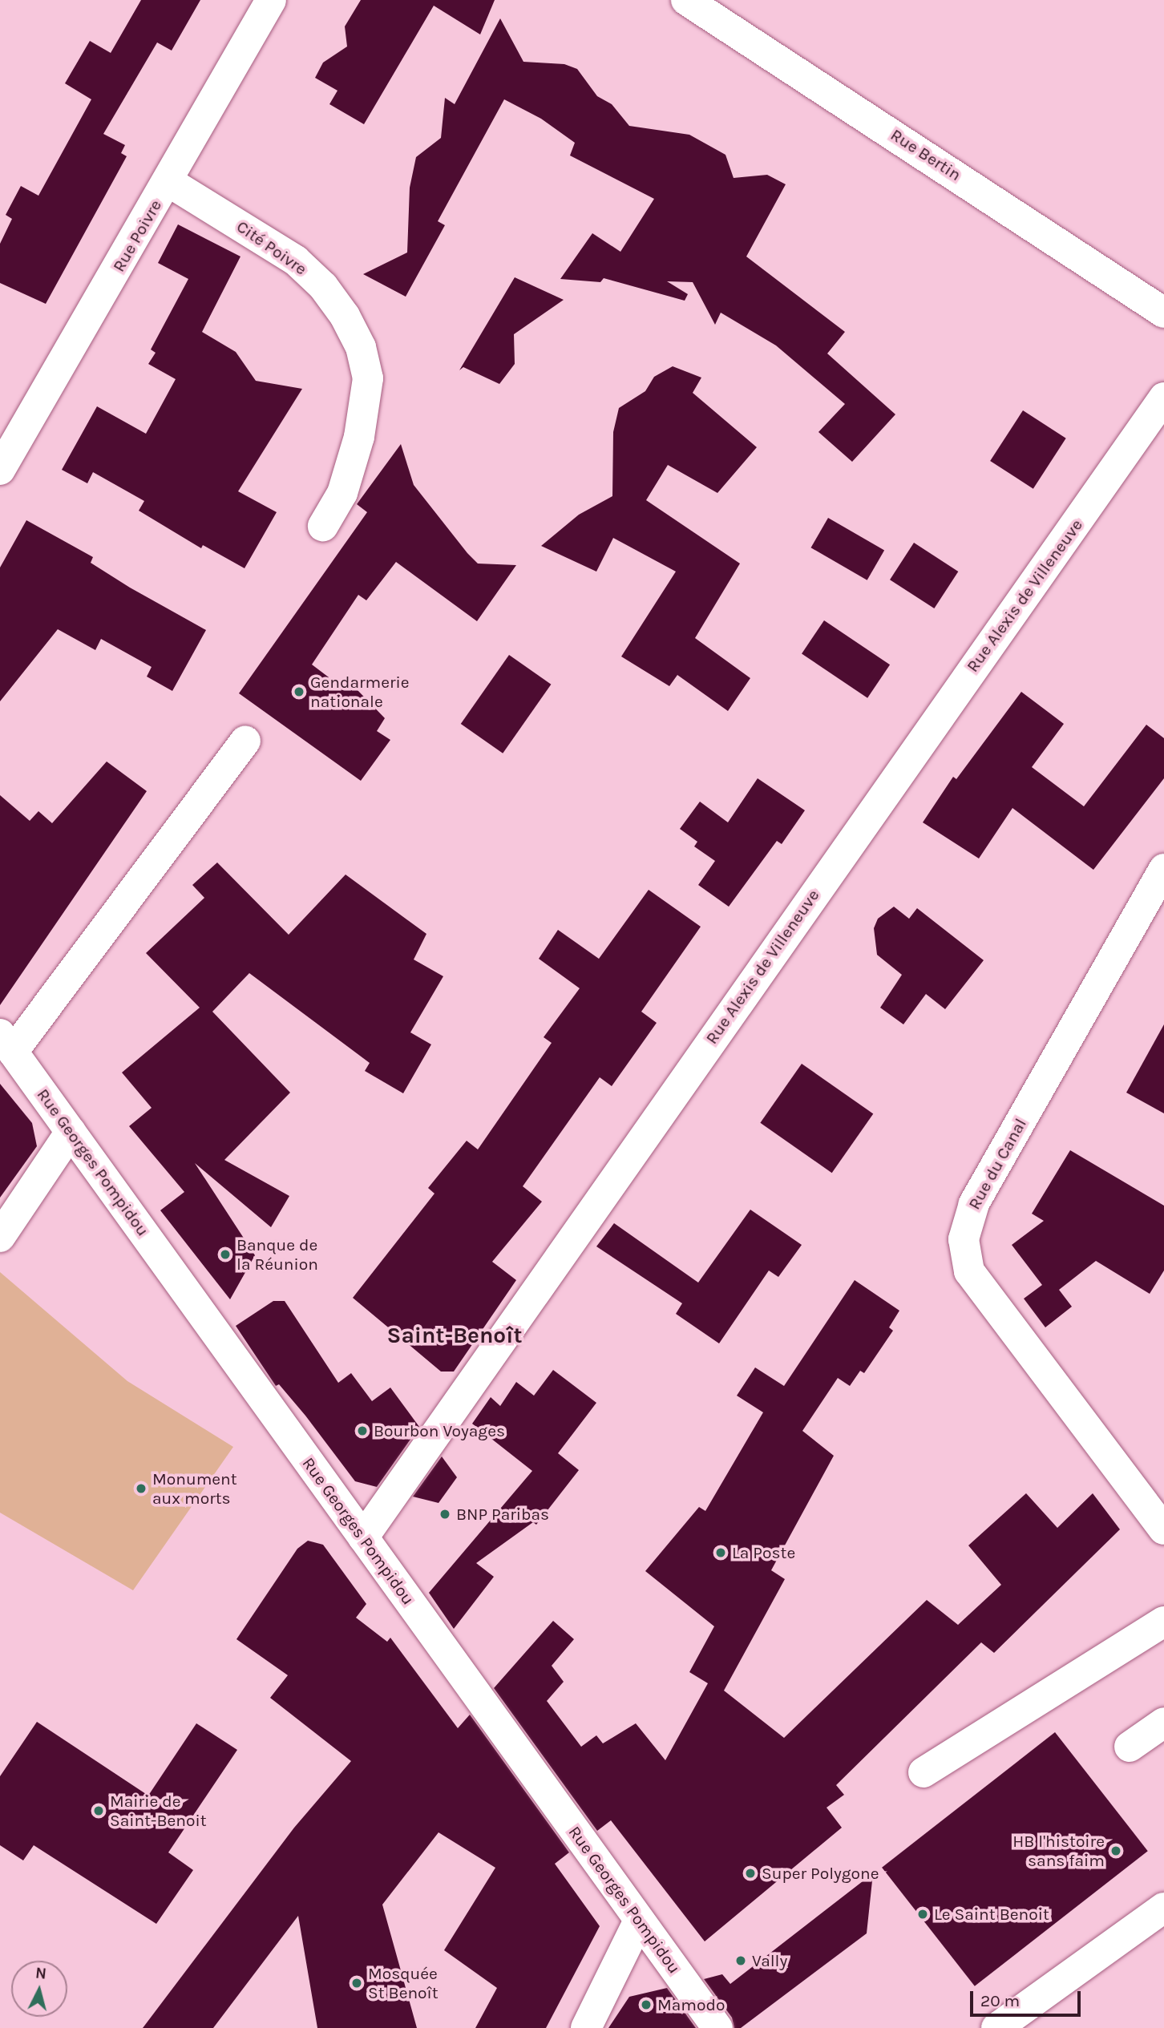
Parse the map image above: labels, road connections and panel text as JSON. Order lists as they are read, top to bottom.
{
  "streets": {
    "street": [
      "Rue Bertin",
      "Rue Poivre",
      "Cité Poivre",
      "Rue Alexis de Villeneuve",
      "Rue Georges Pompidou",
      "Rue du Canal"
    ]
  },
  "crossings": [
    ["Rue Poivre", "Cité Poivre"],
    ["Rue Alexis de Villeneuve", "Rue Georges Pompidou"]
  ],
  "districts": ["Saint-Benoît"],
  "places": [
    "Gendarmerie nationale",
    "Banque de la Réunion",
    "Bourbon Voyages",
    "Monument aux morts",
    "BNP Paribas",
    "La Poste",
    "Mairie de Saint-Benoit",
    "HB l'histoire sans faim",
    "Super Polygone",
    "Le Saint Benoit",
    "Vally",
    "Mosquée St Benoît",
    "Mamodo"
  ],
  "scale_bar": "20 m",
  "north": "top"
}
